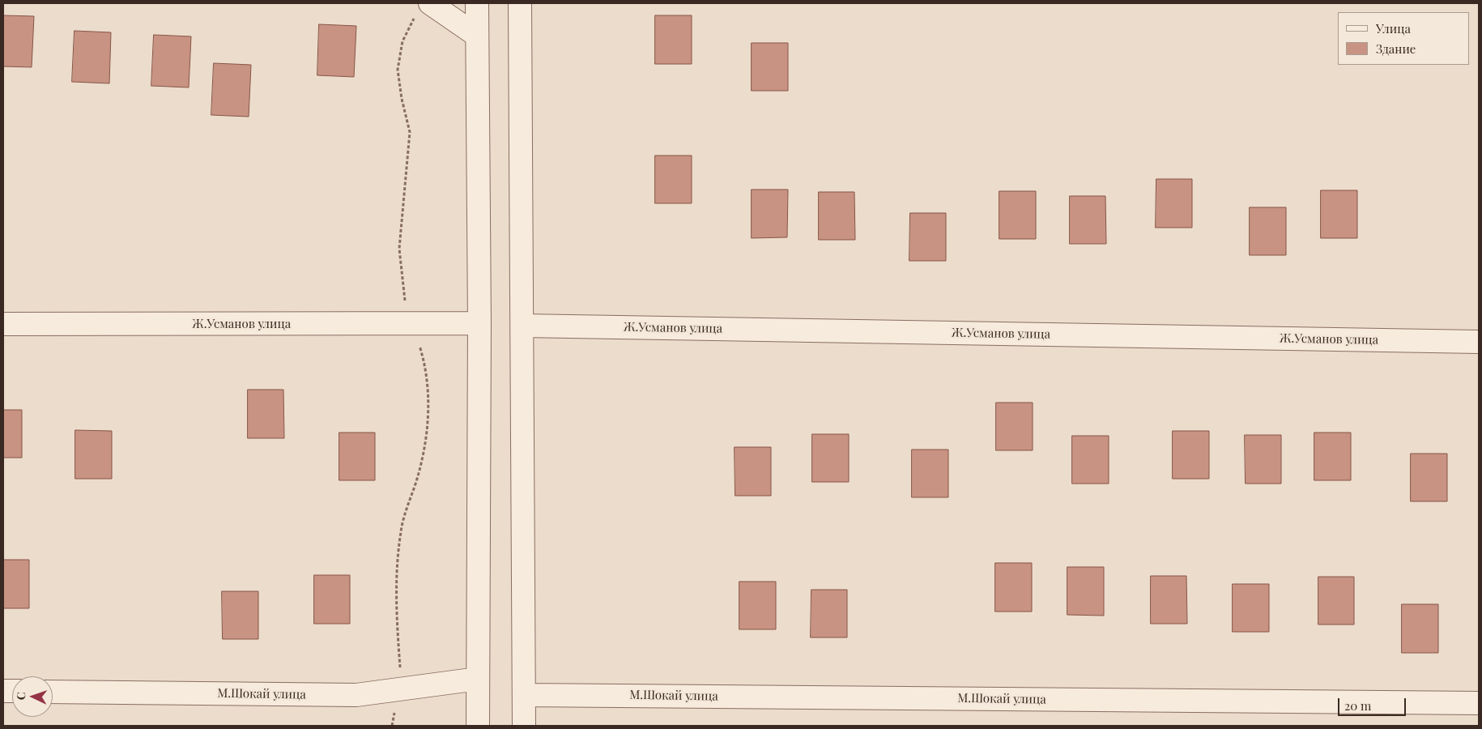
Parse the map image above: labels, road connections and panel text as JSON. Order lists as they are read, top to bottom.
{
  "streets": {
    "street": ["Ж.Усманов улица", "М.Шокай улица"]
  },
  "legend": ["Улица", "Здание"],
  "scale_bar": "20 m",
  "north": "left"
}
